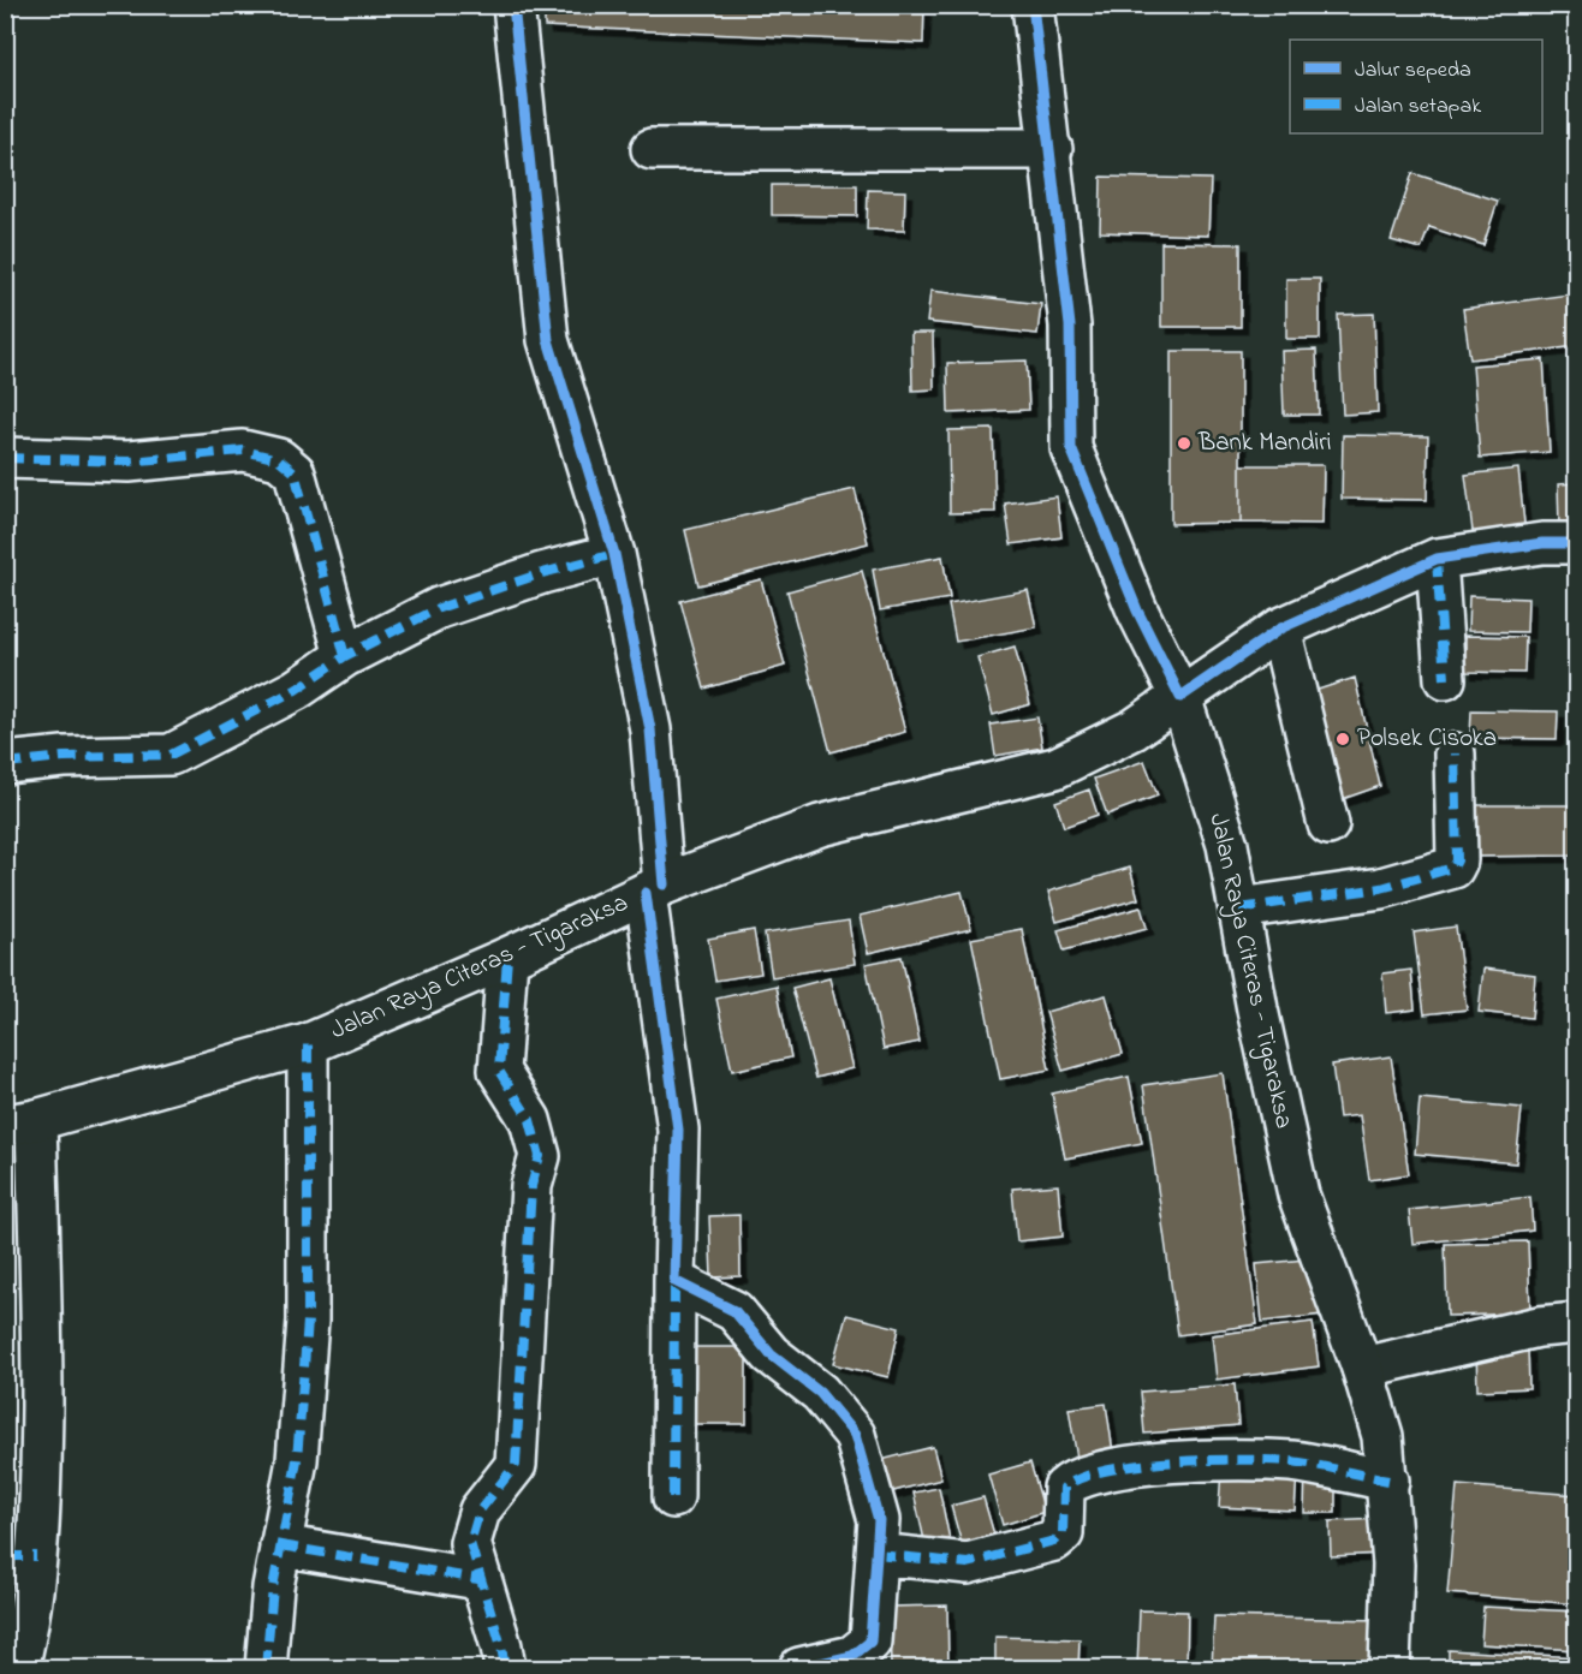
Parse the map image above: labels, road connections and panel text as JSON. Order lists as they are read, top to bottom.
{
  "streets": {
    "street": ["Jalan Raya Citeras - Tigaraksa"]
  },
  "places": ["Bank Mandiri", "Polsek Cisoka"],
  "legend": ["Jalur sepeda", "Jalan setapak"]
}
